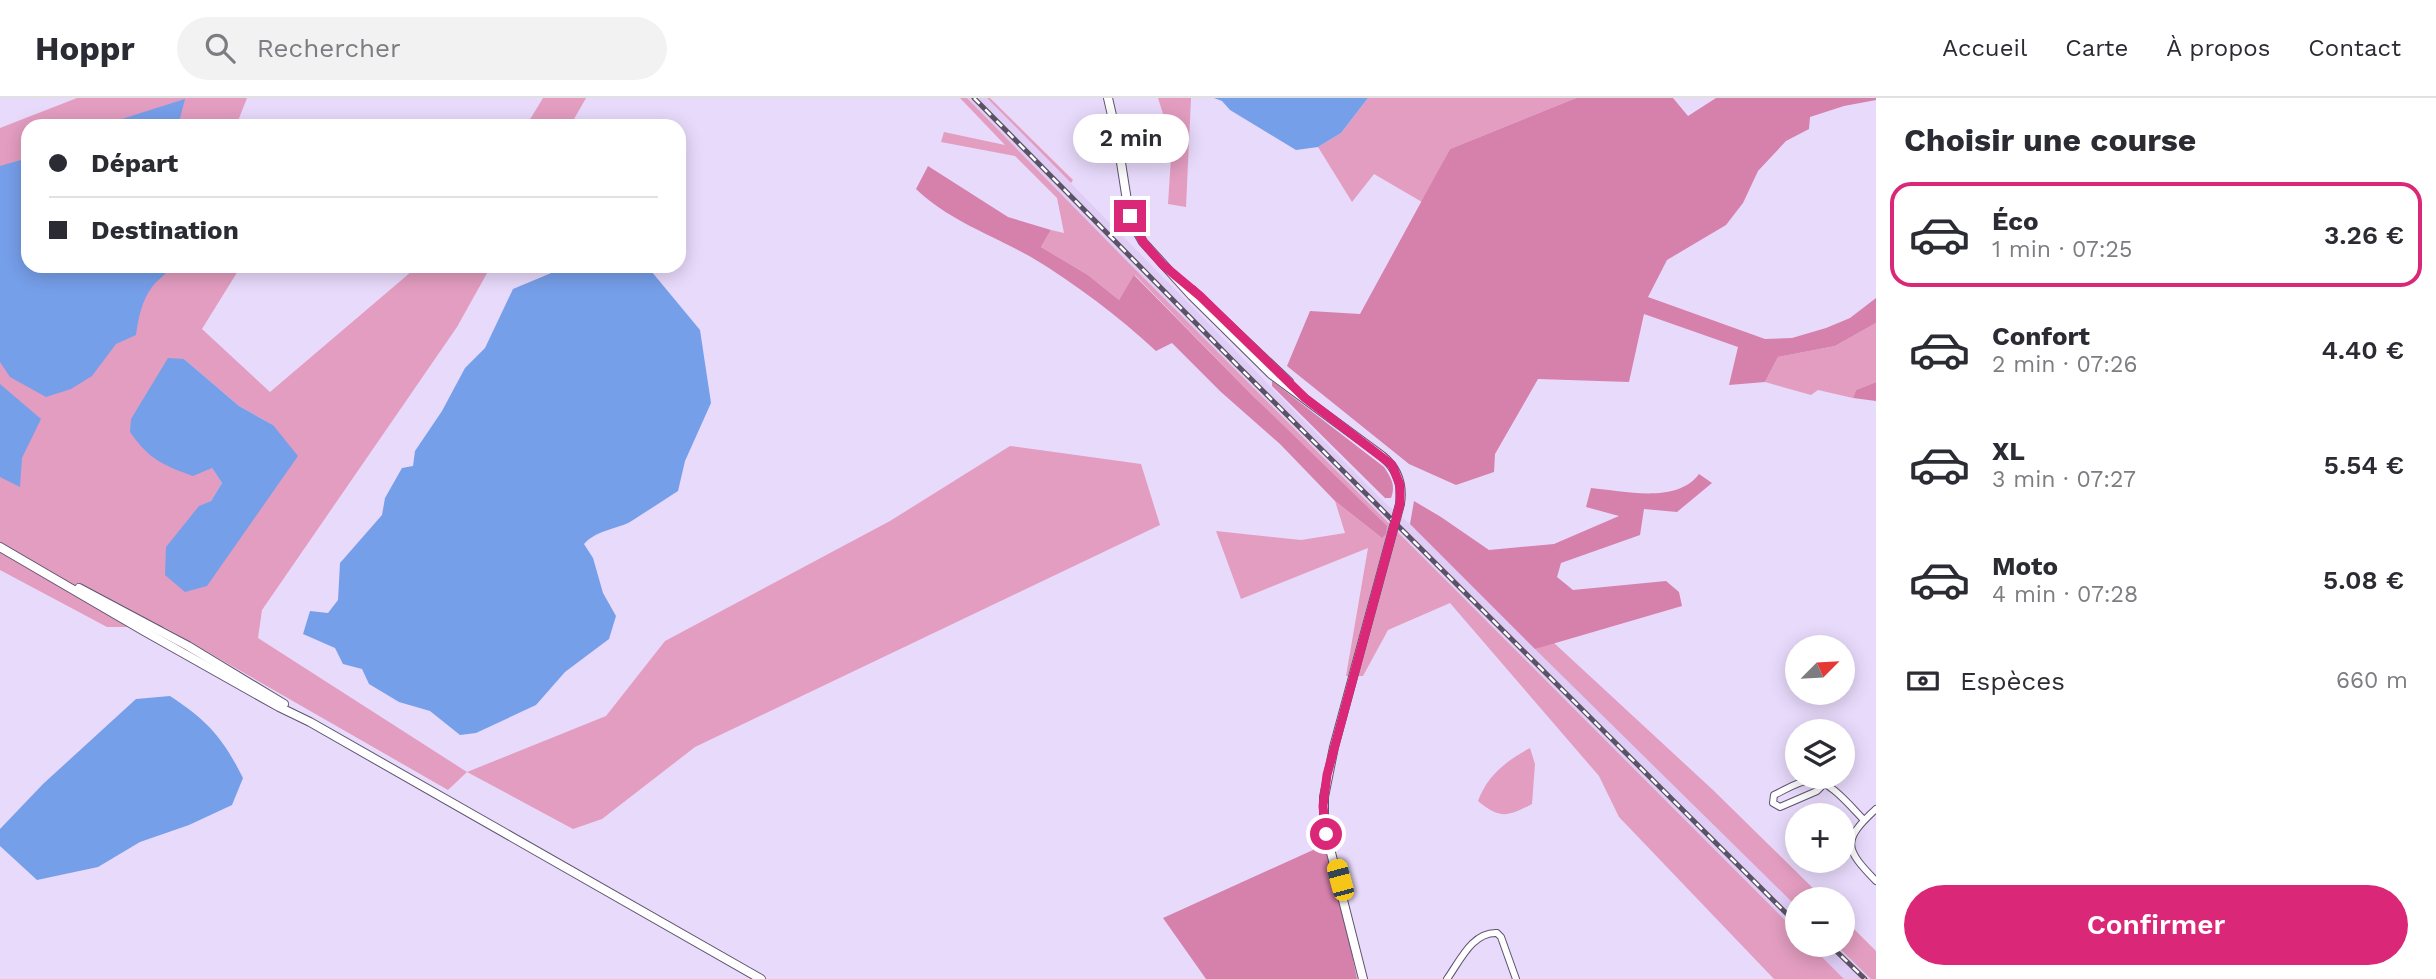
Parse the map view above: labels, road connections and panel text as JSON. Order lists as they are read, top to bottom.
{
  "north": "top right",
  "page": {
    "header": "Hoppr",
    "search": "Rechercher",
    "nav": [
      "Accueil",
      "Carte",
      "À propos",
      "Contact"
    ],
    "heading": "Choisir une course",
    "bubble": "2 min",
    "banner": ["Départ", "Destination"],
    "list": [
      {
        "name": "Éco",
        "note": "1 min · 07:25",
        "value": "3.26 €"
      },
      {
        "name": "Confort",
        "note": "2 min · 07:26",
        "value": "4.40 €"
      },
      {
        "name": "XL",
        "note": "3 min · 07:27",
        "value": "5.54 €"
      },
      {
        "name": "Moto",
        "note": "4 min · 07:28",
        "value": "5.08 €"
      }
    ],
    "map_buttons": ["+", "−"],
    "pay": ["Espèces", "660 m"],
    "buttons": "Confirmer"
  }
}
